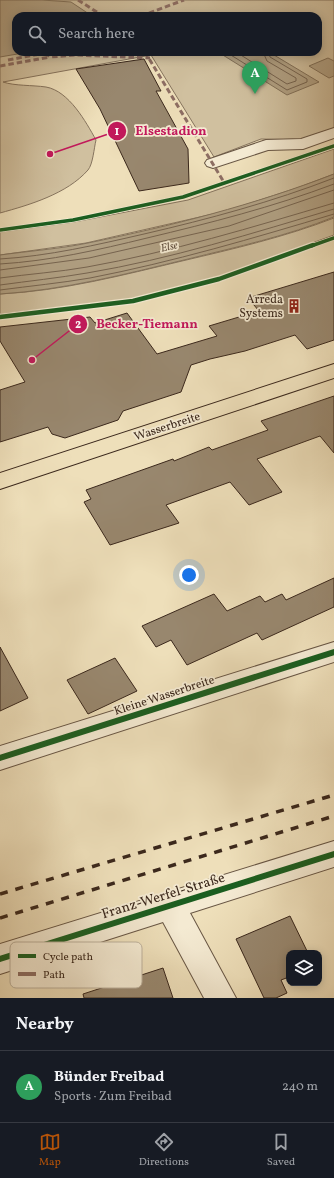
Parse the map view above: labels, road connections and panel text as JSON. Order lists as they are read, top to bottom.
{
  "streets": {
    "main road": ["Wasserbreite"],
    "street": ["Kleine Wasserbreite", "Franz-Werfel-Straße"]
  },
  "water": ["Else"],
  "places": {
    "other": ["Elsestadion", "Becker-Tiemann"],
    "building": ["Arreda Systems"]
  },
  "legend": ["Cycle path", "Path"],
  "page": {
    "search": "Search here",
    "pins": "A",
    "heading": "Nearby",
    "list": [
      {
        "mark": "A",
        "name": "Bünder Freibad",
        "note": "Sports · Zum Freibad",
        "value": "240 m"
      }
    ],
    "nav": ["Map", "Directions", "Saved"]
  }
}
